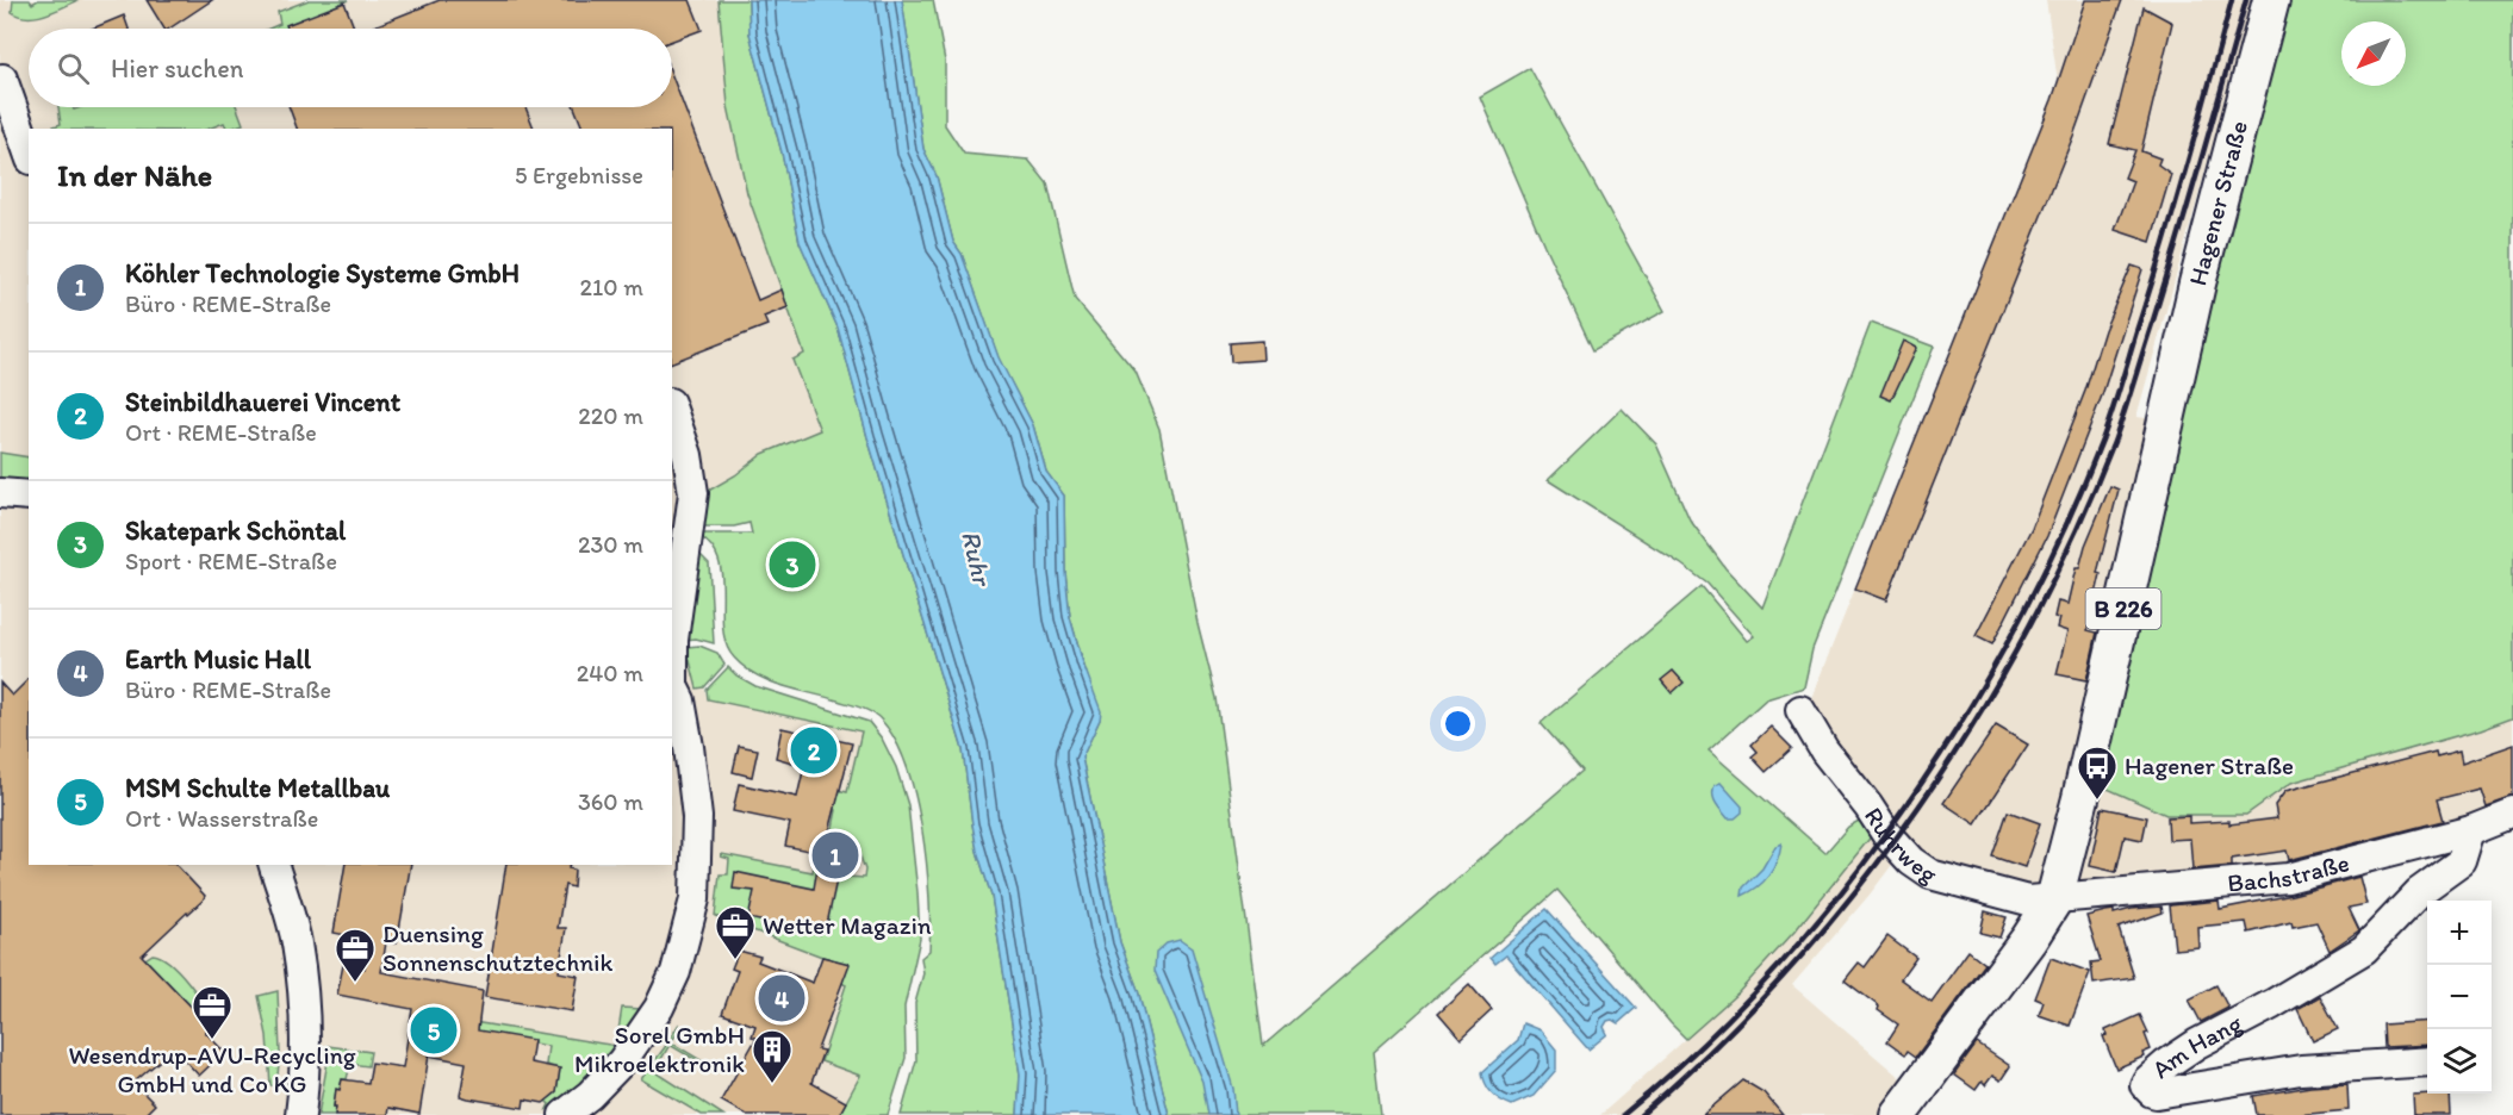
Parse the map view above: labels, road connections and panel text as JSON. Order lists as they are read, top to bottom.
{
  "streets": {
    "main road": ["Hagener Straße", "B 226"],
    "street": ["Ruhrweg", "Bachstraße", "Am Hang"]
  },
  "crossings": [
    ["Hagener Straße", "Ruhrweg"],
    ["Hagener Straße", "Bachstraße"],
    ["Ruhrweg", "Bachstraße"],
    ["Bachstraße", "Am Hang"]
  ],
  "water": ["Ruhr"],
  "places": {
    "bus stop": ["Hagener Straße"],
    "office": ["Wetter Magazin", "Duensing Sonnenschutztechnik", "Wesendrup-AVU-Recycling GmbH und Co KG"],
    "building": ["Sorel GmbH Mikroelektronik"]
  },
  "north": "bottom left",
  "page": {
    "search": "Hier suchen",
    "heading": ["In der Nähe", "5 Ergebnisse"],
    "list": [
      {
        "mark": "1",
        "name": "Köhler Technologie Systeme GmbH",
        "note": "Büro · REME-Straße",
        "value": "210 m"
      },
      {
        "mark": "2",
        "name": "Steinbildhauerei Vincent",
        "note": "Ort · REME-Straße",
        "value": "220 m"
      },
      {
        "mark": "3",
        "name": "Skatepark Schöntal",
        "note": "Sport · REME-Straße",
        "value": "230 m"
      },
      {
        "mark": "4",
        "name": "Earth Music Hall",
        "note": "Büro · REME-Straße",
        "value": "240 m"
      },
      {
        "mark": "5",
        "name": "MSM Schulte Metallbau",
        "note": "Ort · Wasserstraße",
        "value": "360 m"
      }
    ],
    "pins": [
      "3",
      "2",
      "1",
      "4",
      "5"
    ],
    "map_buttons": ["+", "−"]
  }
}
